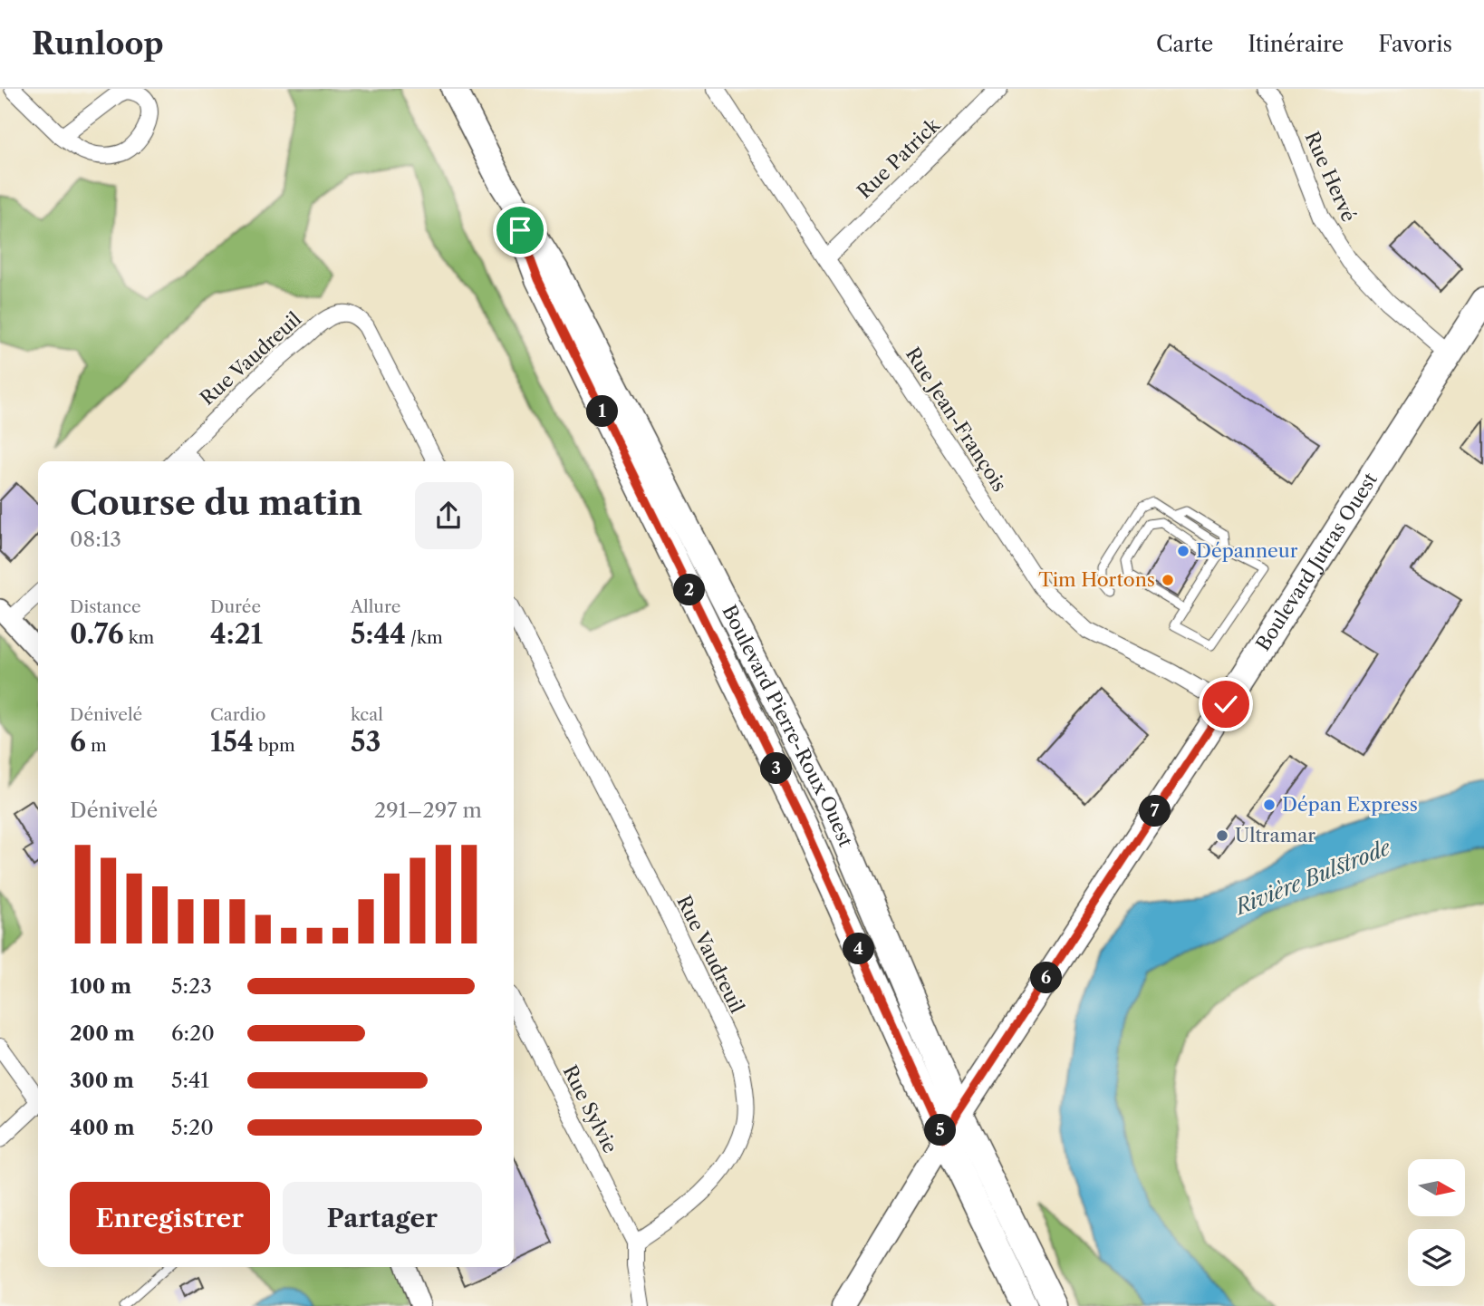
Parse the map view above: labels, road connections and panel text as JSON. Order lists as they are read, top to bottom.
{
  "streets": {
    "main road": ["Boulevard Jutras Ouest", "Boulevard Pierre-Roux Ouest"],
    "street": [
      "Rue Patrick",
      "Rue Hervé",
      "Rue Vaudreuil",
      "Rue Jean-François",
      "Rue Sylvie"
    ]
  },
  "crossings": [
    ["Rue Patrick", "Rue Jean-François"],
    ["Rue Hervé", "Boulevard Jutras Ouest"],
    ["Rue Vaudreuil", "Rue Sylvie"],
    ["Rue Jean-François", "Boulevard Jutras Ouest"],
    ["Boulevard Jutras Ouest", "Boulevard Pierre-Roux Ouest"]
  ],
  "water": ["Rivière Bulstrode"],
  "places": [
    "Dépanneur",
    "Tim Hortons",
    "Dépan Express",
    "Ultramar"
  ],
  "north": "right",
  "page": {
    "header": "Runloop",
    "nav": ["Carte", "Itinéraire", "Favoris"],
    "pins": [
      "1",
      "2",
      "3",
      "7",
      "4",
      "6",
      "5"
    ],
    "heading": ["Course du matin", "08:13"],
    "stats": [
      ["Distance", "0.76 km"],
      ["Durée", "4:21"],
      ["Allure", "5:44 /km"],
      ["Dénivelé", "6 m"],
      ["Cardio", "154 bpm"],
      ["kcal", "53"]
    ],
    "chart": ["Dénivelé", "291–297 m"],
    "list": [
      {
        "name": "100 m",
        "note": "5:23"
      },
      {
        "name": "200 m",
        "note": "6:20"
      },
      {
        "name": "300 m",
        "note": "5:41"
      },
      {
        "name": "400 m",
        "note": "5:20"
      }
    ],
    "buttons": ["Enregistrer", "Partager"]
  }
}
